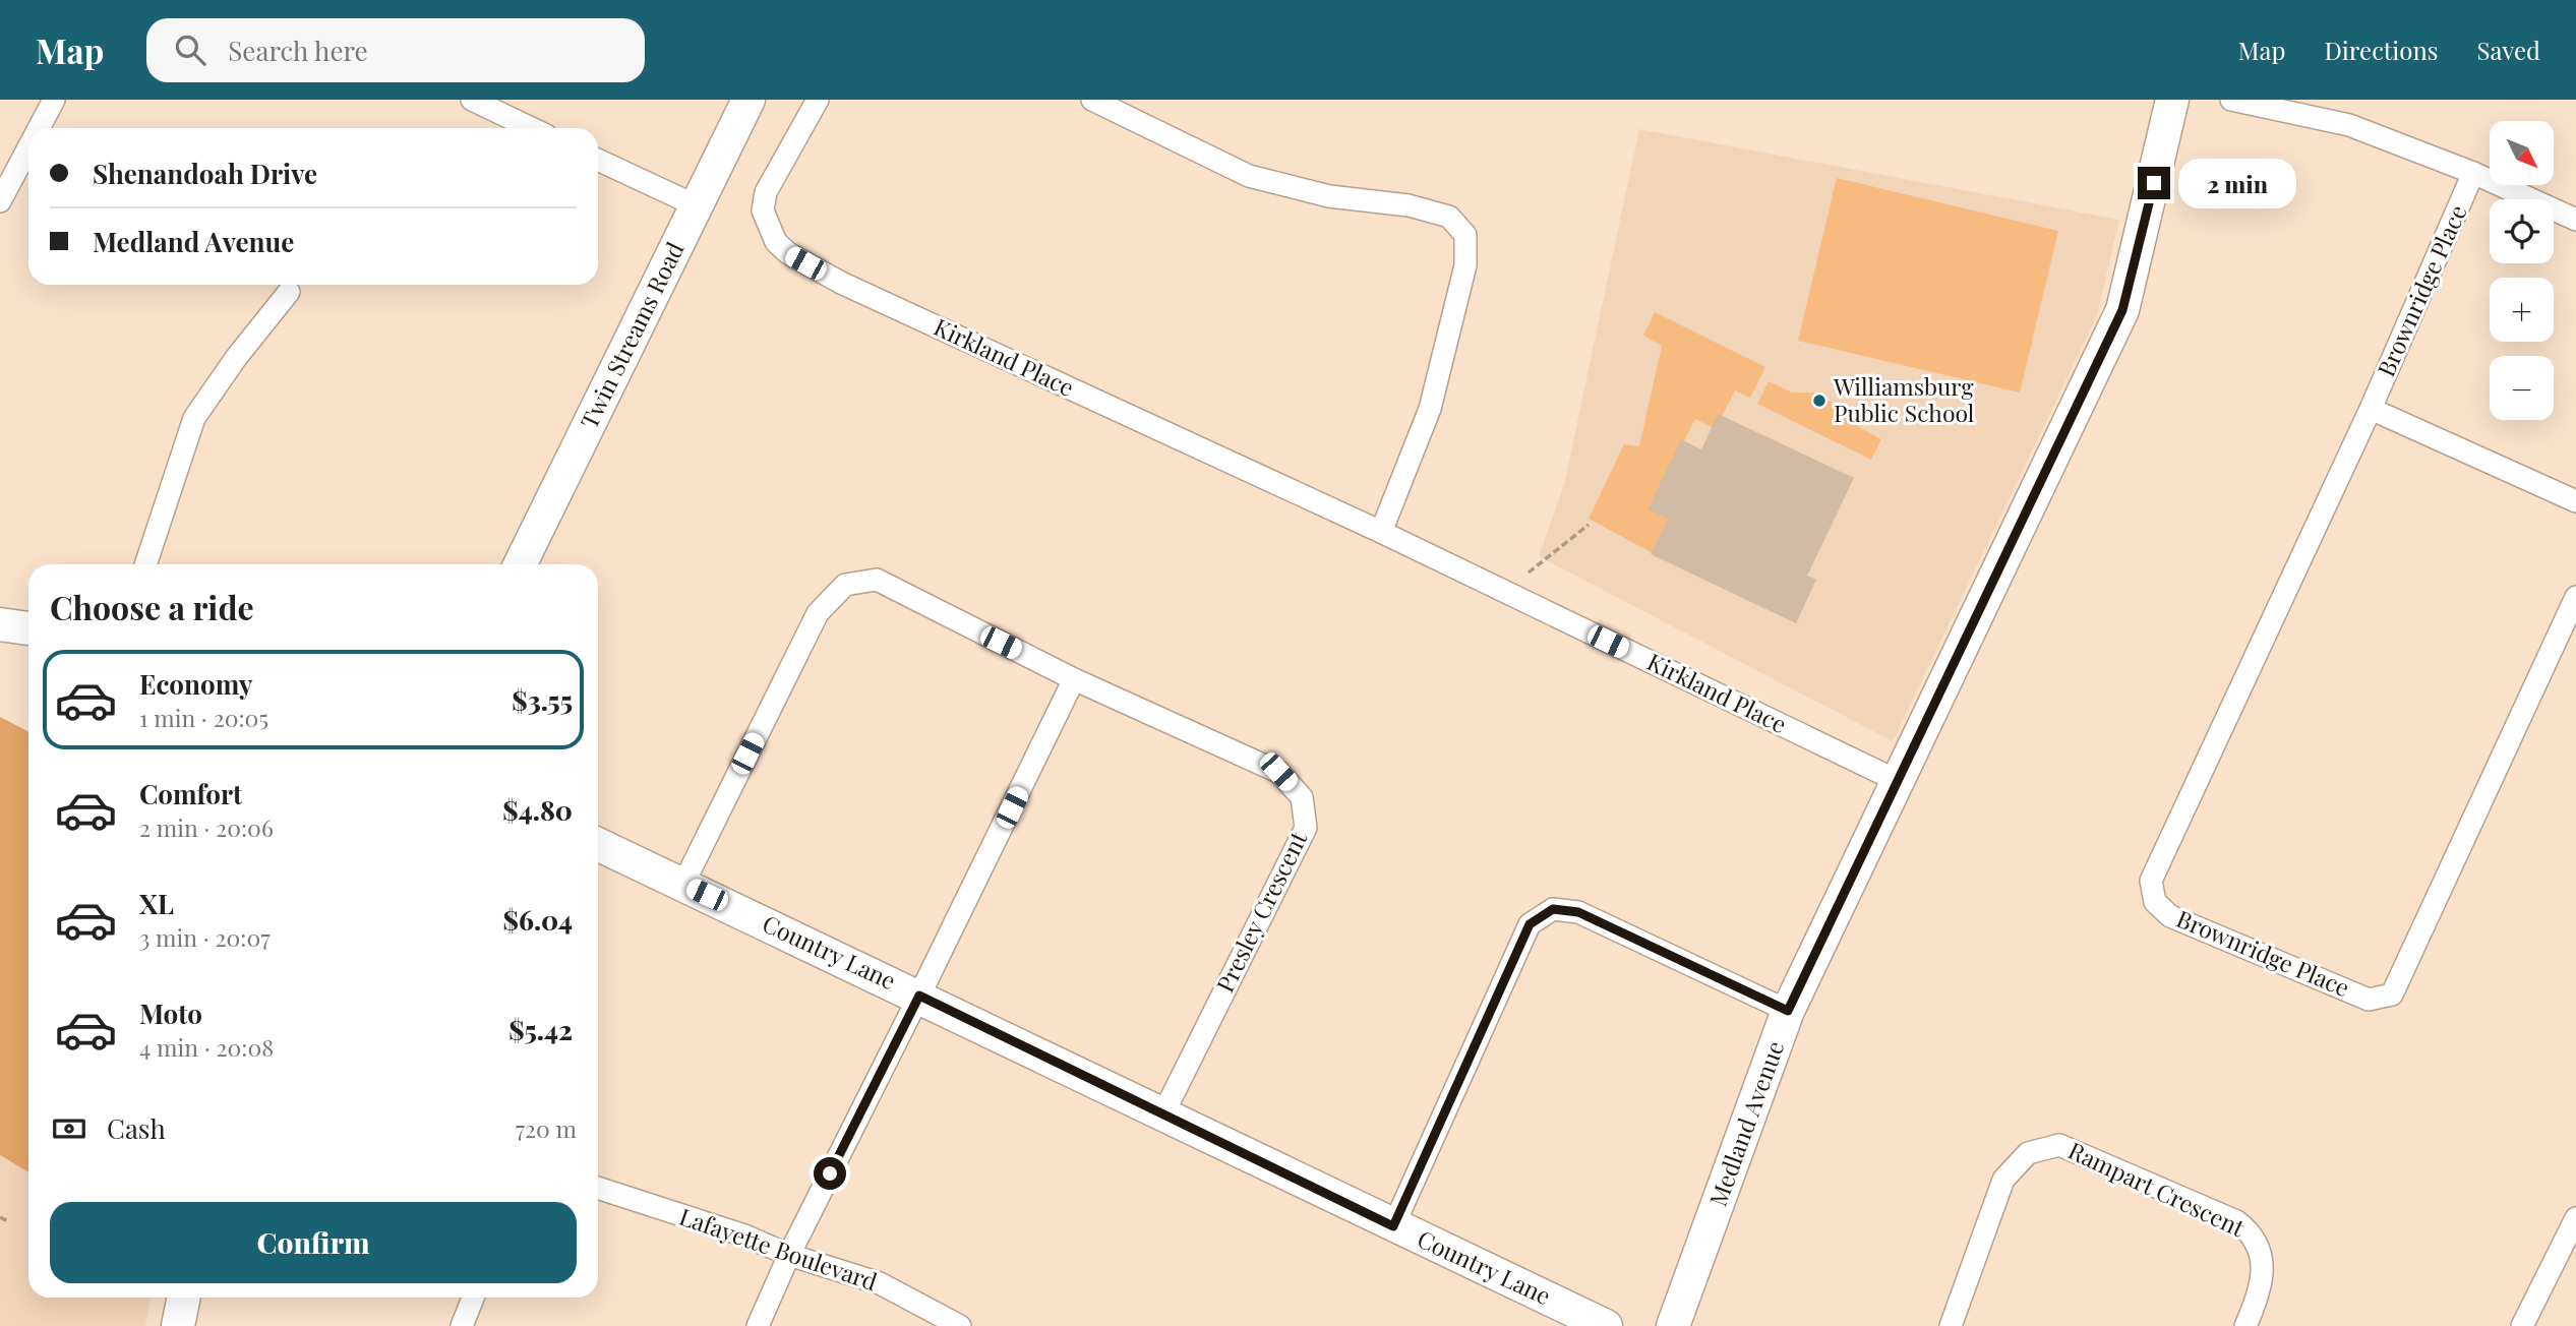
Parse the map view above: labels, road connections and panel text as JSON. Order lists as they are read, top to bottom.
{
  "streets": {
    "street": [
      "Brownridge Place",
      "Twin Streams Road",
      "Kirkland Place",
      "Presley Crescent",
      "Country Lane",
      "Medland Avenue",
      "Rampart Crescent",
      "Lafayette Boulevard"
    ]
  },
  "crossings": [
    ["Kirkland Place", "Medland Avenue"],
    ["Presley Crescent", "Country Lane"]
  ],
  "places": ["Williamsburg Public School"],
  "north": "bottom right",
  "page": {
    "header": "Map",
    "search": "Search here",
    "nav": ["Map", "Directions", "Saved"],
    "map_buttons": ["+", "−"],
    "banner": ["Shenandoah Drive", "Medland Avenue"],
    "bubble": "2 min",
    "heading": "Choose a ride",
    "list": [
      {
        "name": "Economy",
        "note": "1 min · 20:05",
        "value": "$3.55"
      },
      {
        "name": "Comfort",
        "note": "2 min · 20:06",
        "value": "$4.80"
      },
      {
        "name": "XL",
        "note": "3 min · 20:07",
        "value": "$6.04"
      },
      {
        "name": "Moto",
        "note": "4 min · 20:08",
        "value": "$5.42"
      }
    ],
    "pay": ["Cash", "720 m"],
    "buttons": "Confirm"
  }
}
